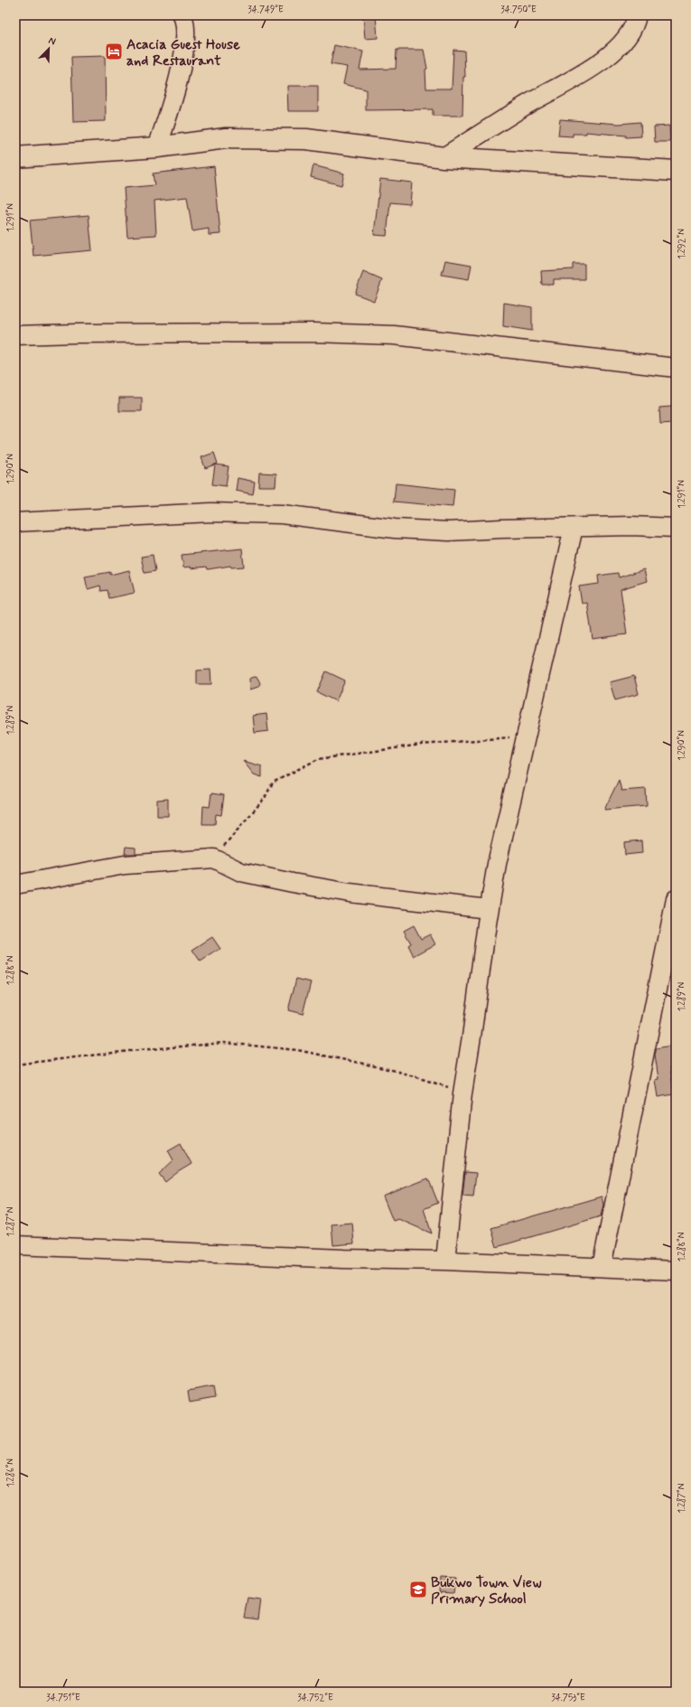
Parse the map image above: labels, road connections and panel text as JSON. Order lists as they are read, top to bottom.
{
  "places": {
    "hotel": ["Acacia Guest House and Restaurant"],
    "school or university": ["Bukwo Town View Primary School"]
  },
  "north": "top right",
  "coordinates": [
    "34.749°E",
    "34.750°E",
    "1.291°N",
    "1.292°N",
    "1.290°N",
    "1.289°N",
    "1.288°N",
    "1.287°N",
    "1.286°N",
    "34.751°E",
    "34.752°E",
    "34.753°E"
  ]
}
